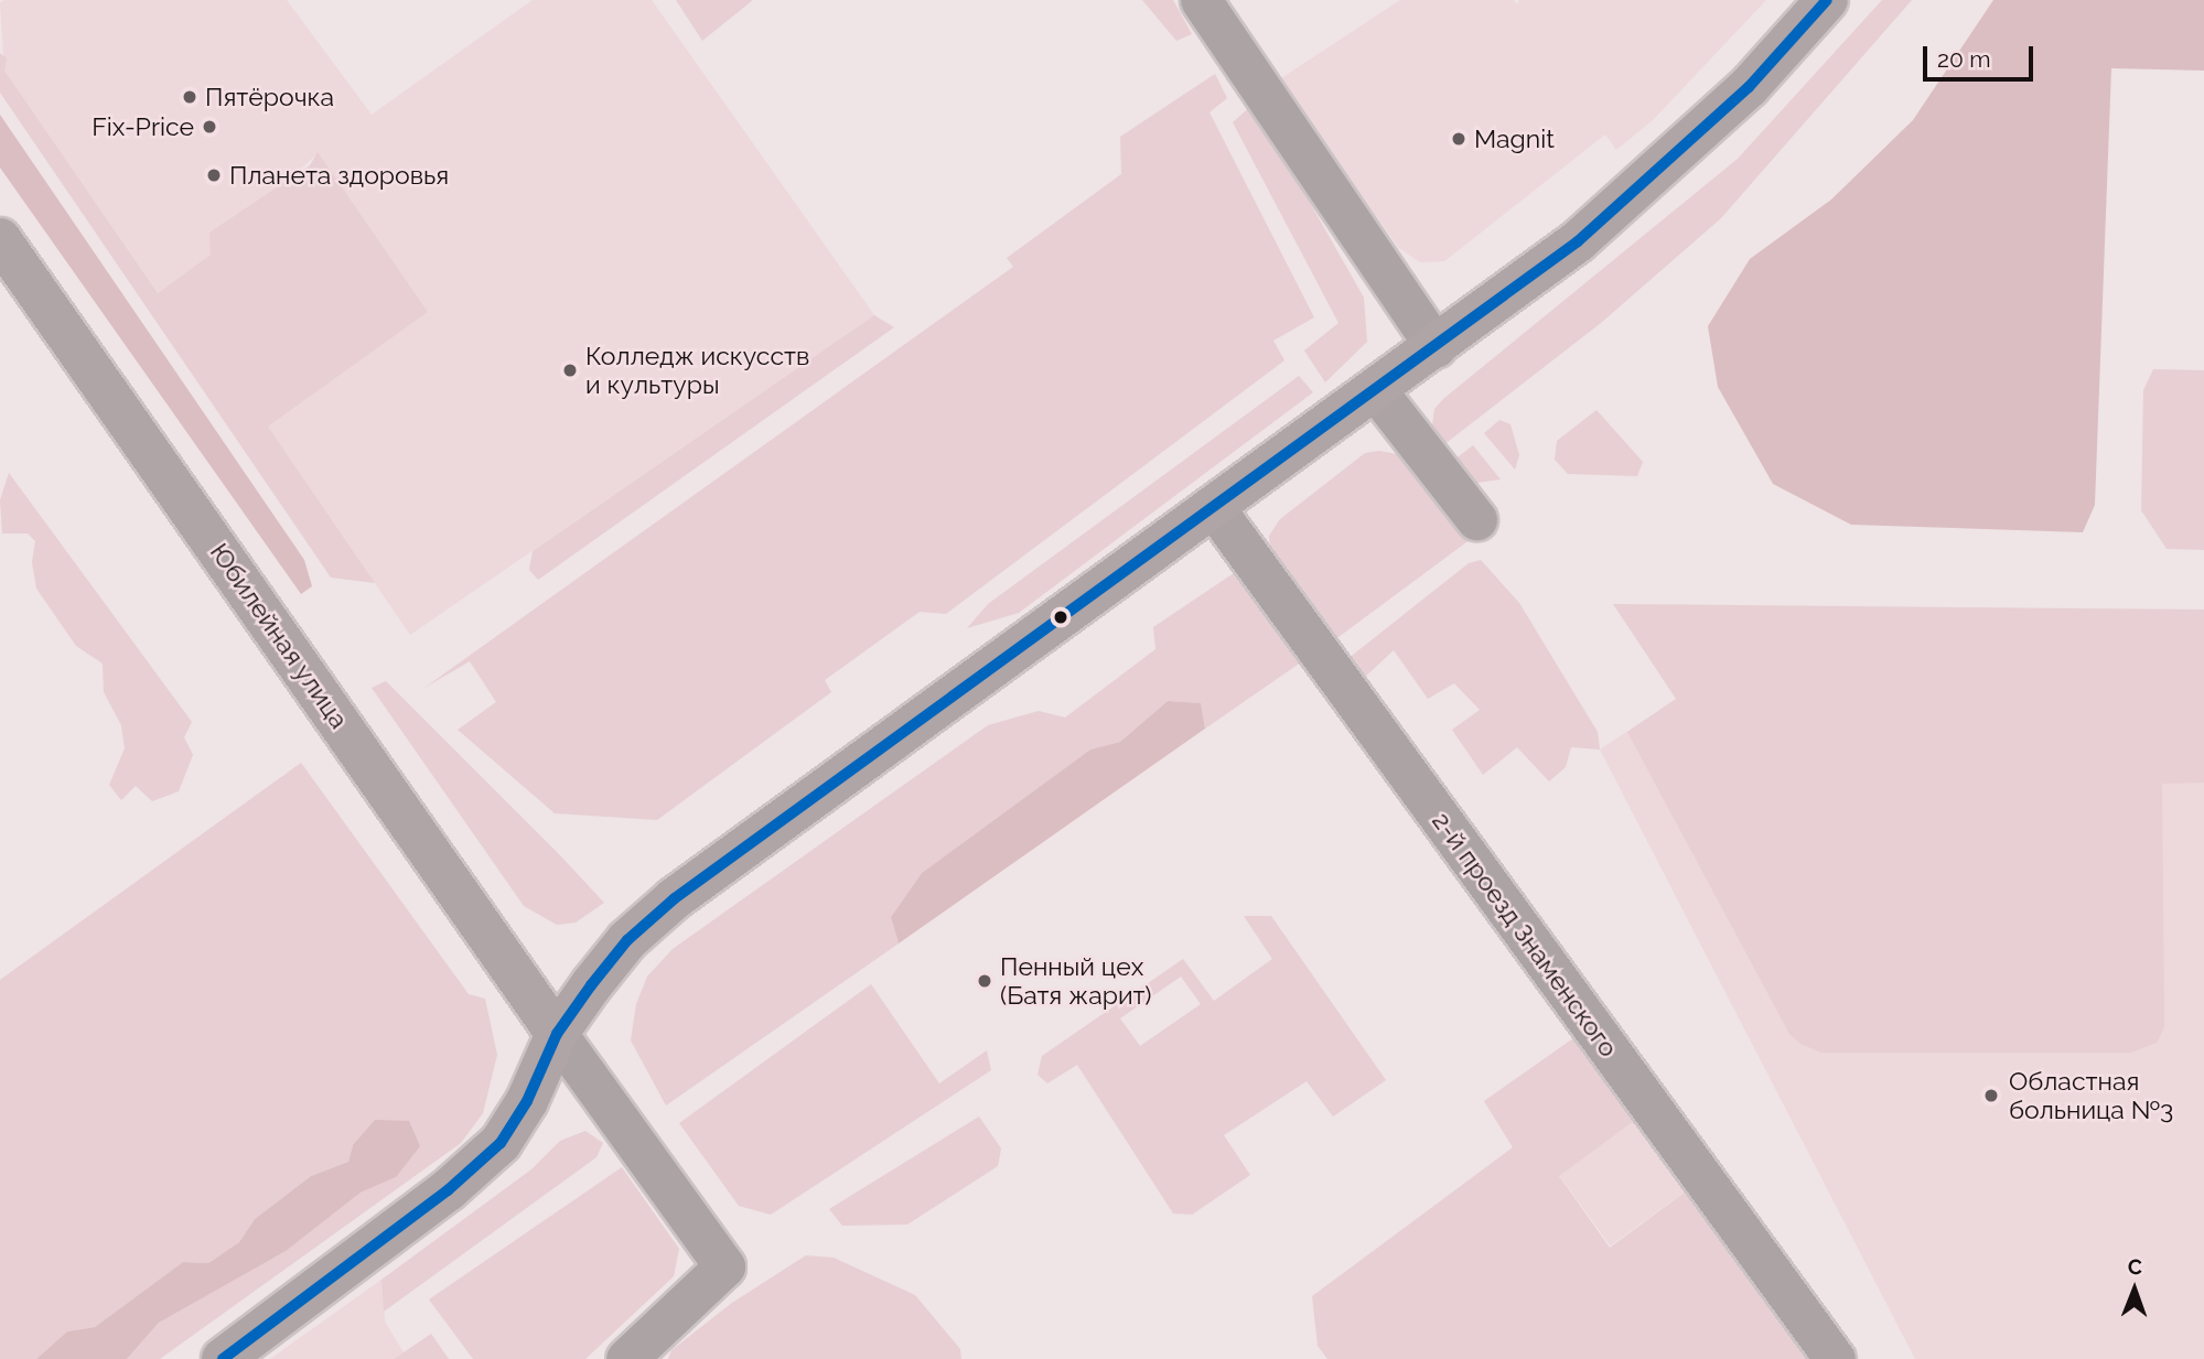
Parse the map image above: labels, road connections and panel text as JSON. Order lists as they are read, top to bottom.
{
  "streets": {
    "main road": ["Юбилейная улица"],
    "street": ["2-й проезд Знаменского"]
  },
  "places": [
    "Пятёрочка",
    "Fix-Price",
    "Magnit",
    "Планета здоровья",
    "Колледж искусств и культуры",
    "Пенный цех (Батя жарит)",
    "Областная больница №3"
  ],
  "lines": ["transit line 20"],
  "scale_bar": "20 m",
  "north": "top"
}
